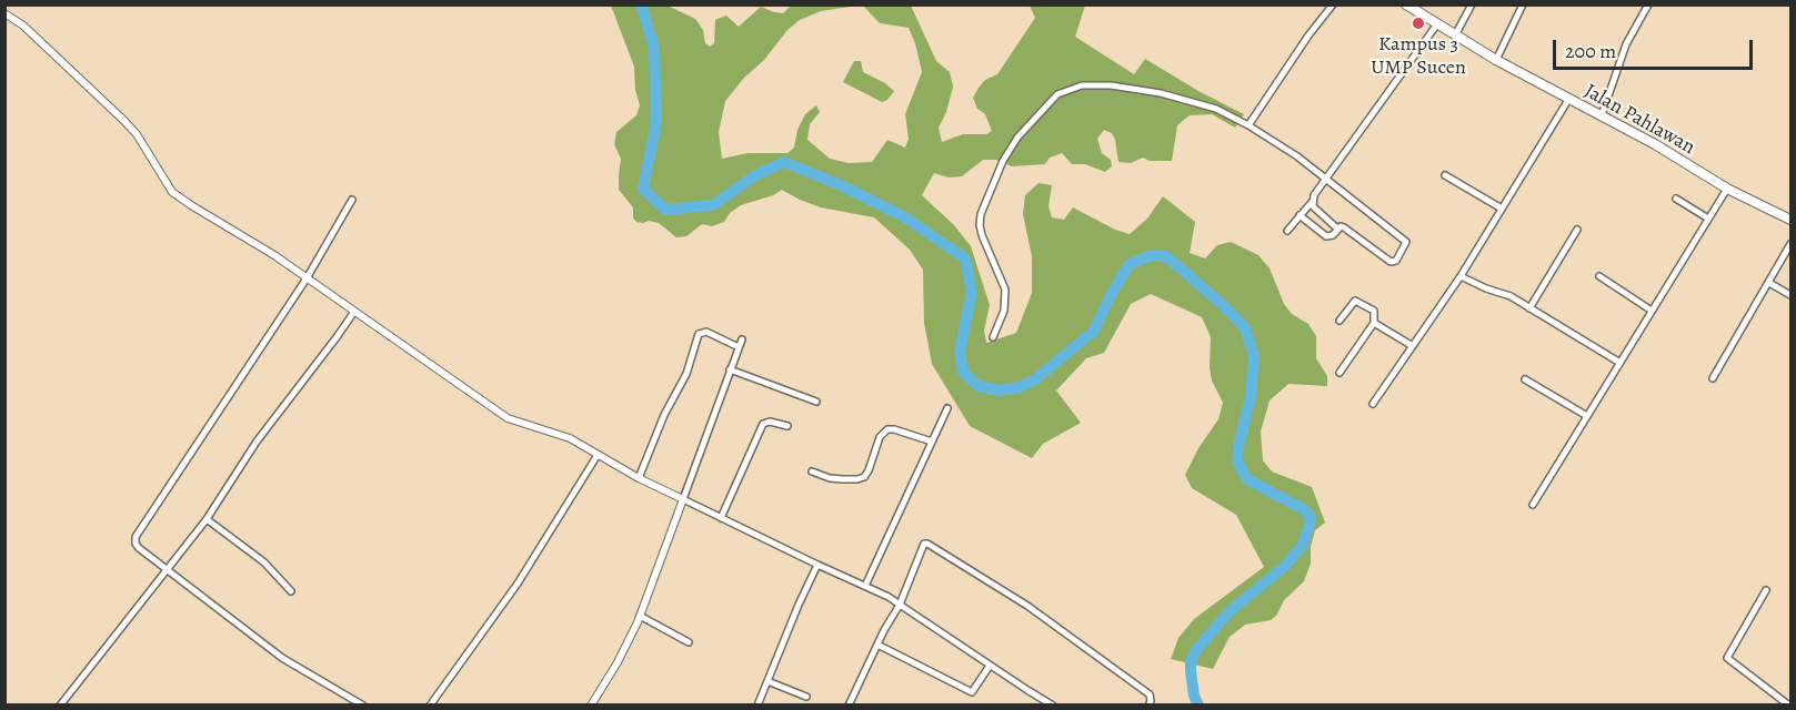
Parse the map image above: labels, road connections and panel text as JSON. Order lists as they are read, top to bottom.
{
  "streets": {
    "main road": ["Jalan Pahlawan"]
  },
  "places": ["Kampus 3 UMP Sucen"],
  "scale_bar": "200 m"
}
